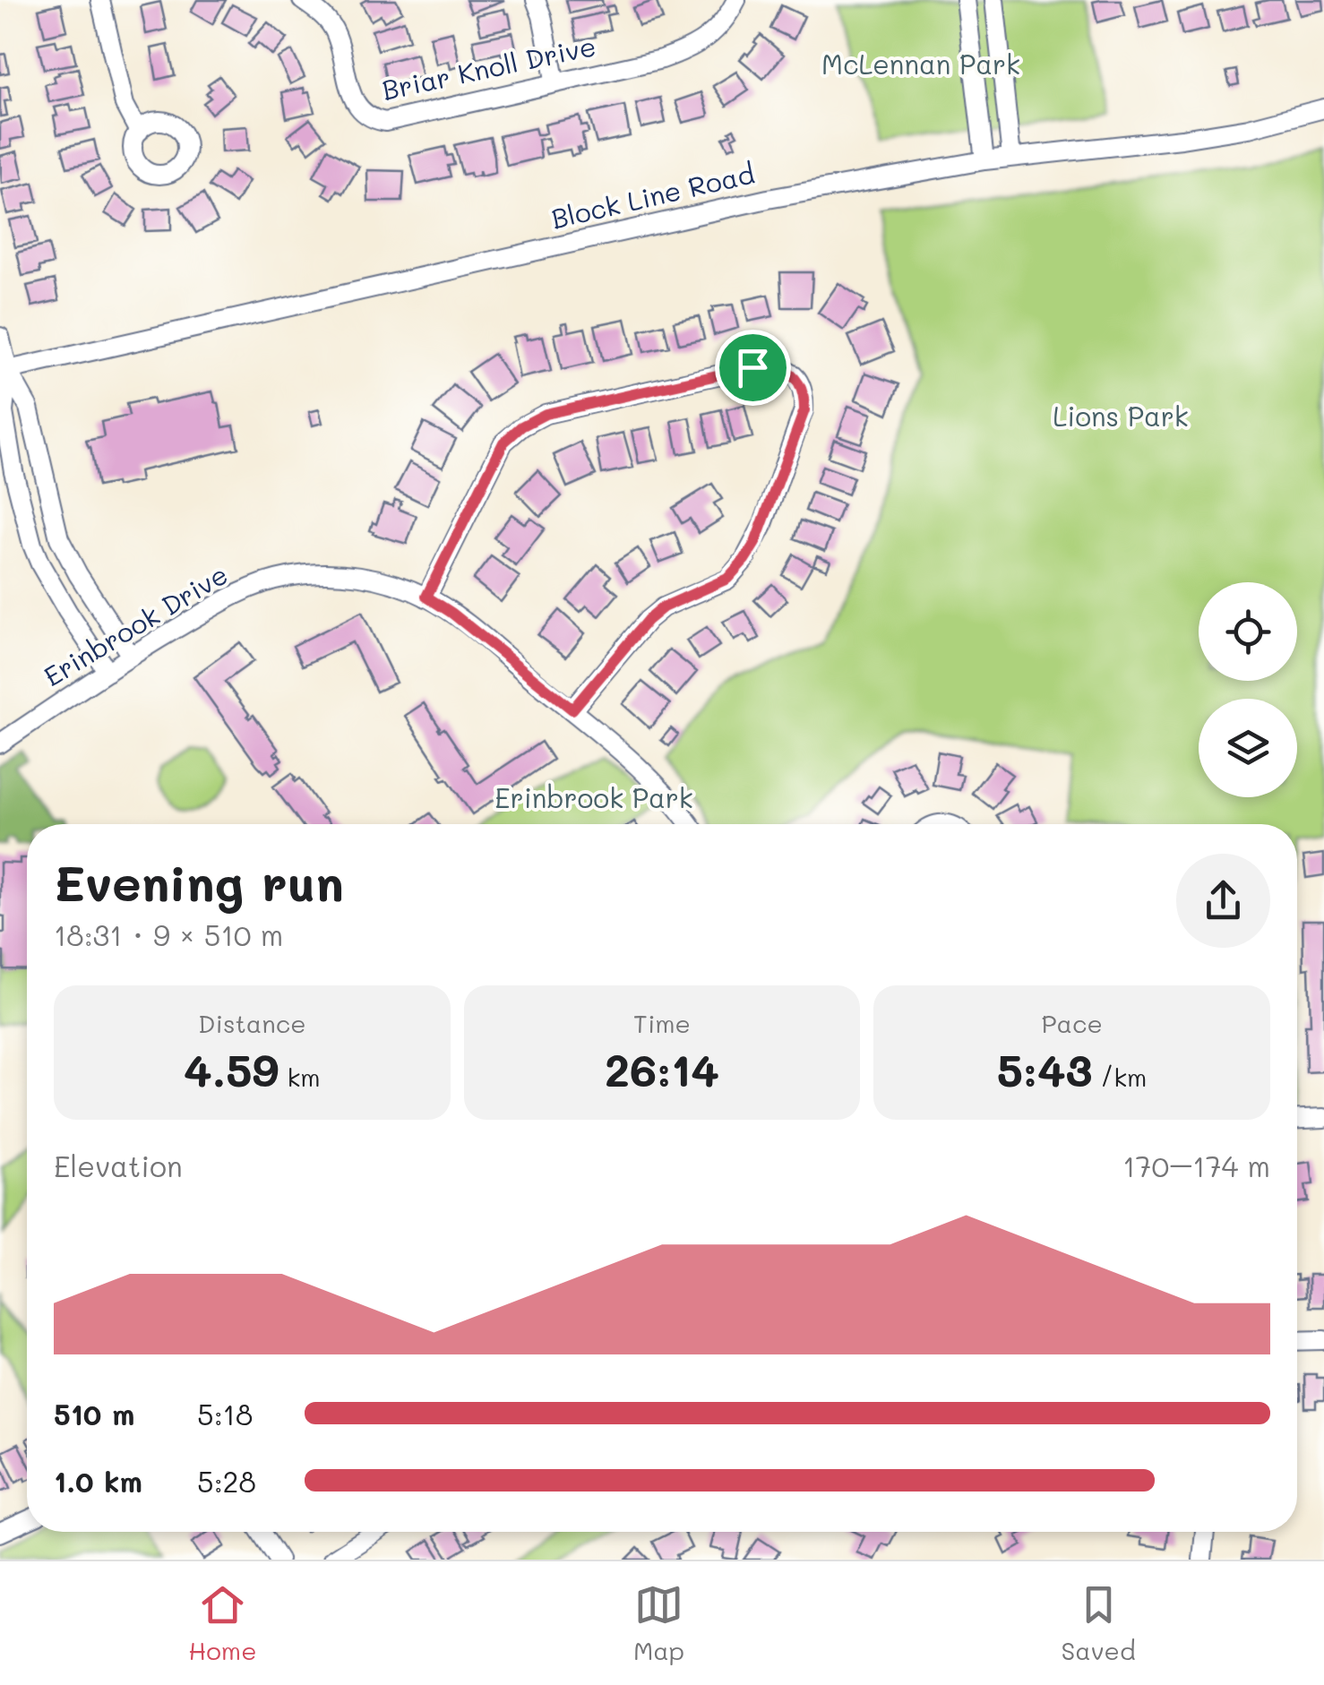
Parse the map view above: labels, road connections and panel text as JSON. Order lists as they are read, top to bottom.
{
  "streets": {
    "street": ["Briar Knoll Drive", "Block Line Road", "Erinbrook Drive"]
  },
  "parks": ["McLennan Park", "Lions Park", "Erinbrook Park"],
  "page": {
    "heading": ["Evening run", "18:31 · 9 × 510 m"],
    "stats": [
      ["Distance", "4.59 km"],
      ["Time", "26:14"],
      ["Pace", "5:43 /km"]
    ],
    "chart": ["Elevation", "170–174 m"],
    "list": [
      {
        "name": "510 m",
        "note": "5:18"
      },
      {
        "name": "1.0 km",
        "note": "5:28"
      }
    ],
    "tabs": ["Home", "Map", "Saved"]
  }
}
